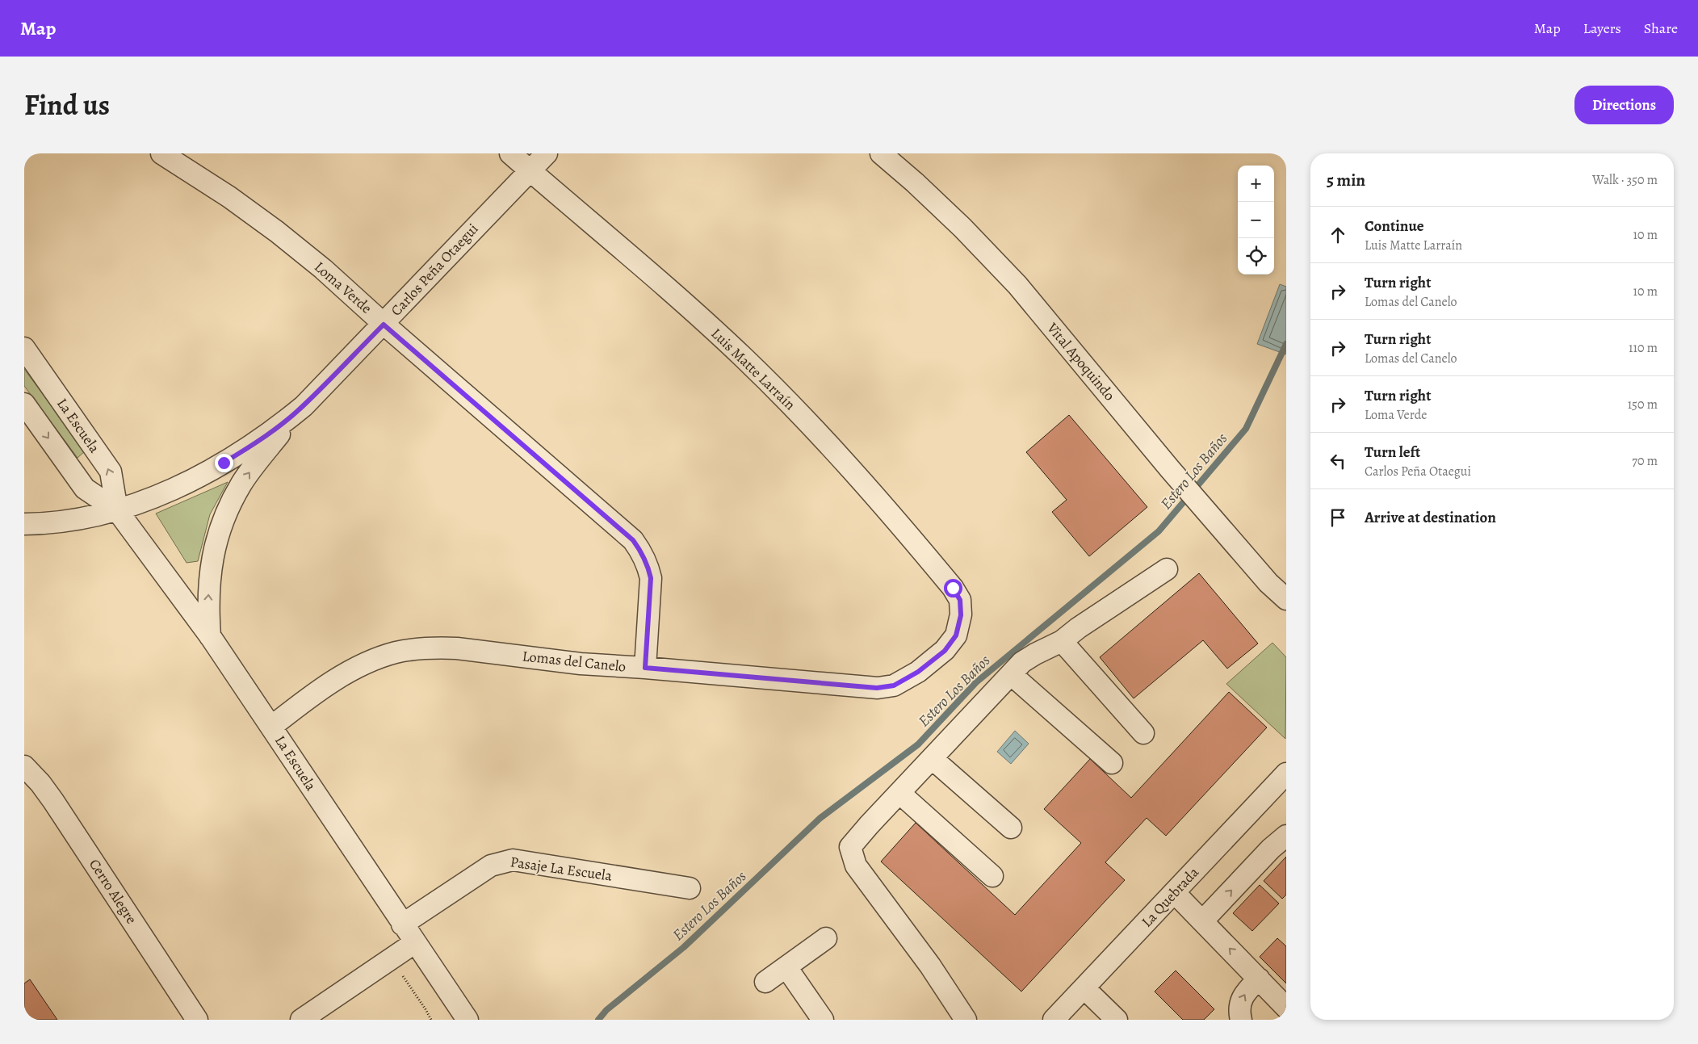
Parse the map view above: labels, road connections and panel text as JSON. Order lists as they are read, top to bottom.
{
  "streets": {
    "street": [
      "Carlos Peña Otaegui",
      "Loma Verde",
      "Vital Apoquindo",
      "Luis Matte Larraín",
      "La Escuela",
      "Lomas del Canelo",
      "Pasaje La Escuela",
      "Cerro Alegre",
      "La Quebrada"
    ]
  },
  "crossings": [
    ["Carlos Peña Otaegui", "Loma Verde"],
    ["Carlos Peña Otaegui", "Luis Matte Larraín"],
    ["Carlos Peña Otaegui", "La Escuela"],
    ["Loma Verde", "Lomas del Canelo"],
    ["Luis Matte Larraín", "Lomas del Canelo"],
    ["La Escuela", "Lomas del Canelo"],
    ["La Escuela", "Pasaje La Escuela"]
  ],
  "water": ["Estero Los Baños"],
  "page": {
    "header": "Map",
    "nav": ["Map", "Layers", "Share"],
    "title": "Find us",
    "buttons": "Directions",
    "heading": ["5 min", "Walk · 350 m"],
    "map_buttons": ["+", "−"],
    "list": [
      ["Continue", "Luis Matte Larraín", "10 m"],
      ["Turn right", "Lomas del Canelo", "10 m"],
      ["Turn right", "Lomas del Canelo", "110 m"],
      ["Turn right", "Loma Verde", "150 m"],
      ["Turn left", "Carlos Peña Otaegui", "70 m"],
      "Arrive at destination"
    ]
  }
}
